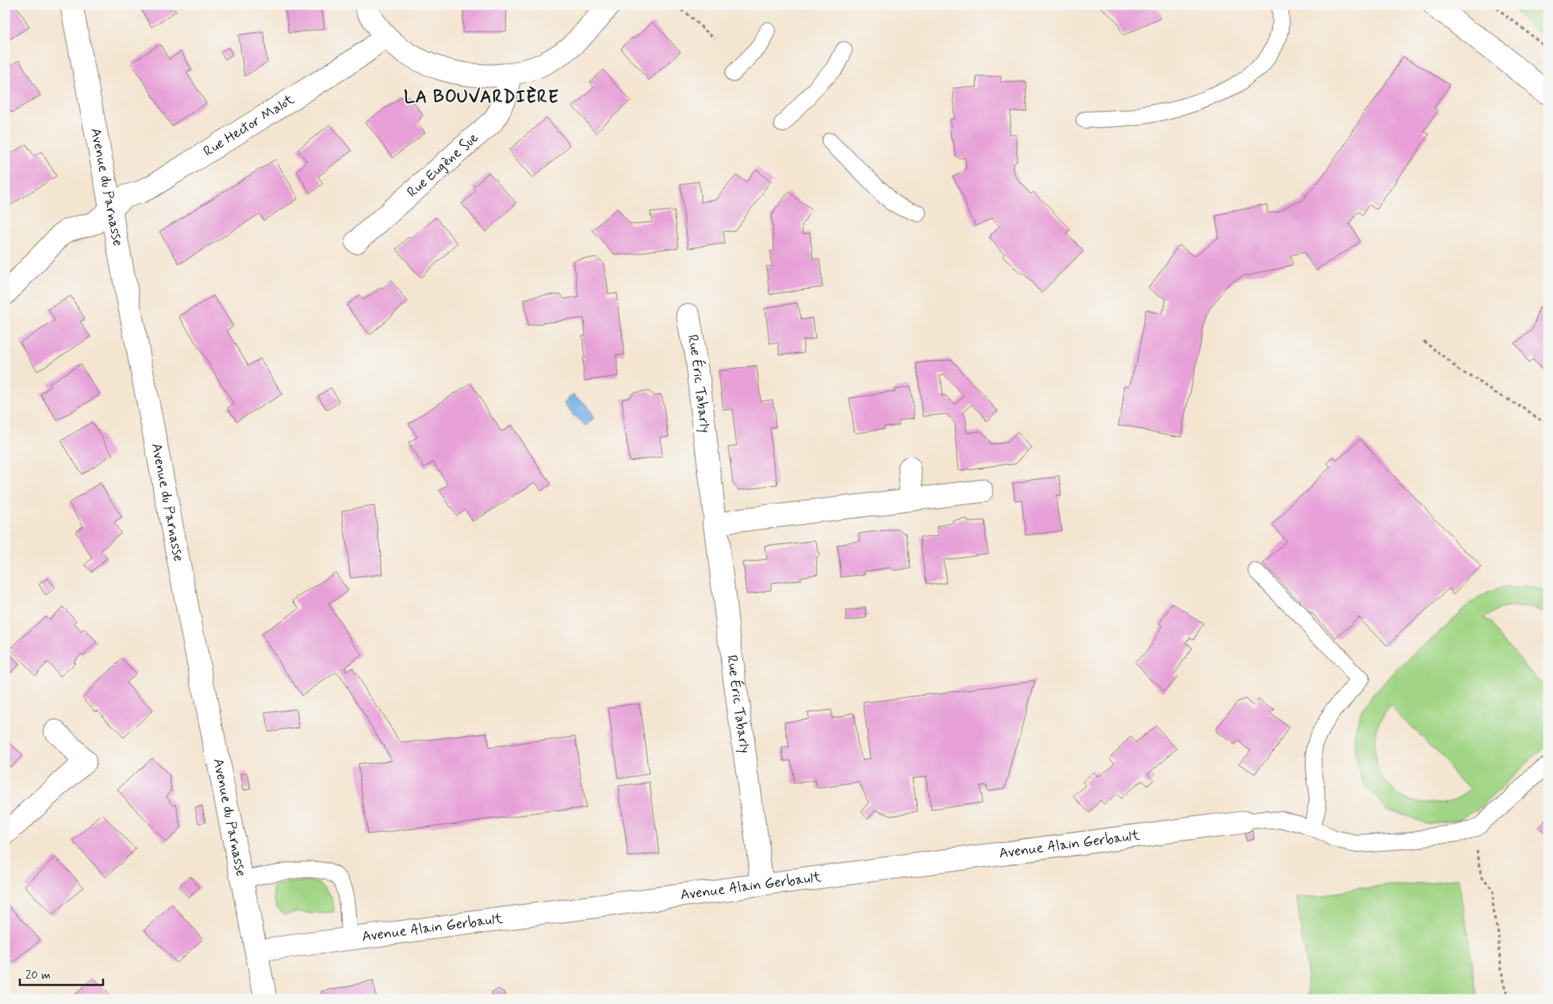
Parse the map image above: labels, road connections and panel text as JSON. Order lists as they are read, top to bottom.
{
  "streets": {
    "street": [
      "Rue Hector Malot",
      "Rue Eugène Sue",
      "Avenue du Parnasse",
      "Rue Éric Tabarly",
      "Avenue Alain Gerbault"
    ]
  },
  "crossings": [
    ["Rue Hector Malot", "Avenue du Parnasse"],
    ["Avenue du Parnasse", "Avenue Alain Gerbault"],
    ["Rue Éric Tabarly", "Avenue Alain Gerbault"]
  ],
  "districts": ["LA BOUVARDIÈRE"],
  "scale_bar": "20 m"
}
